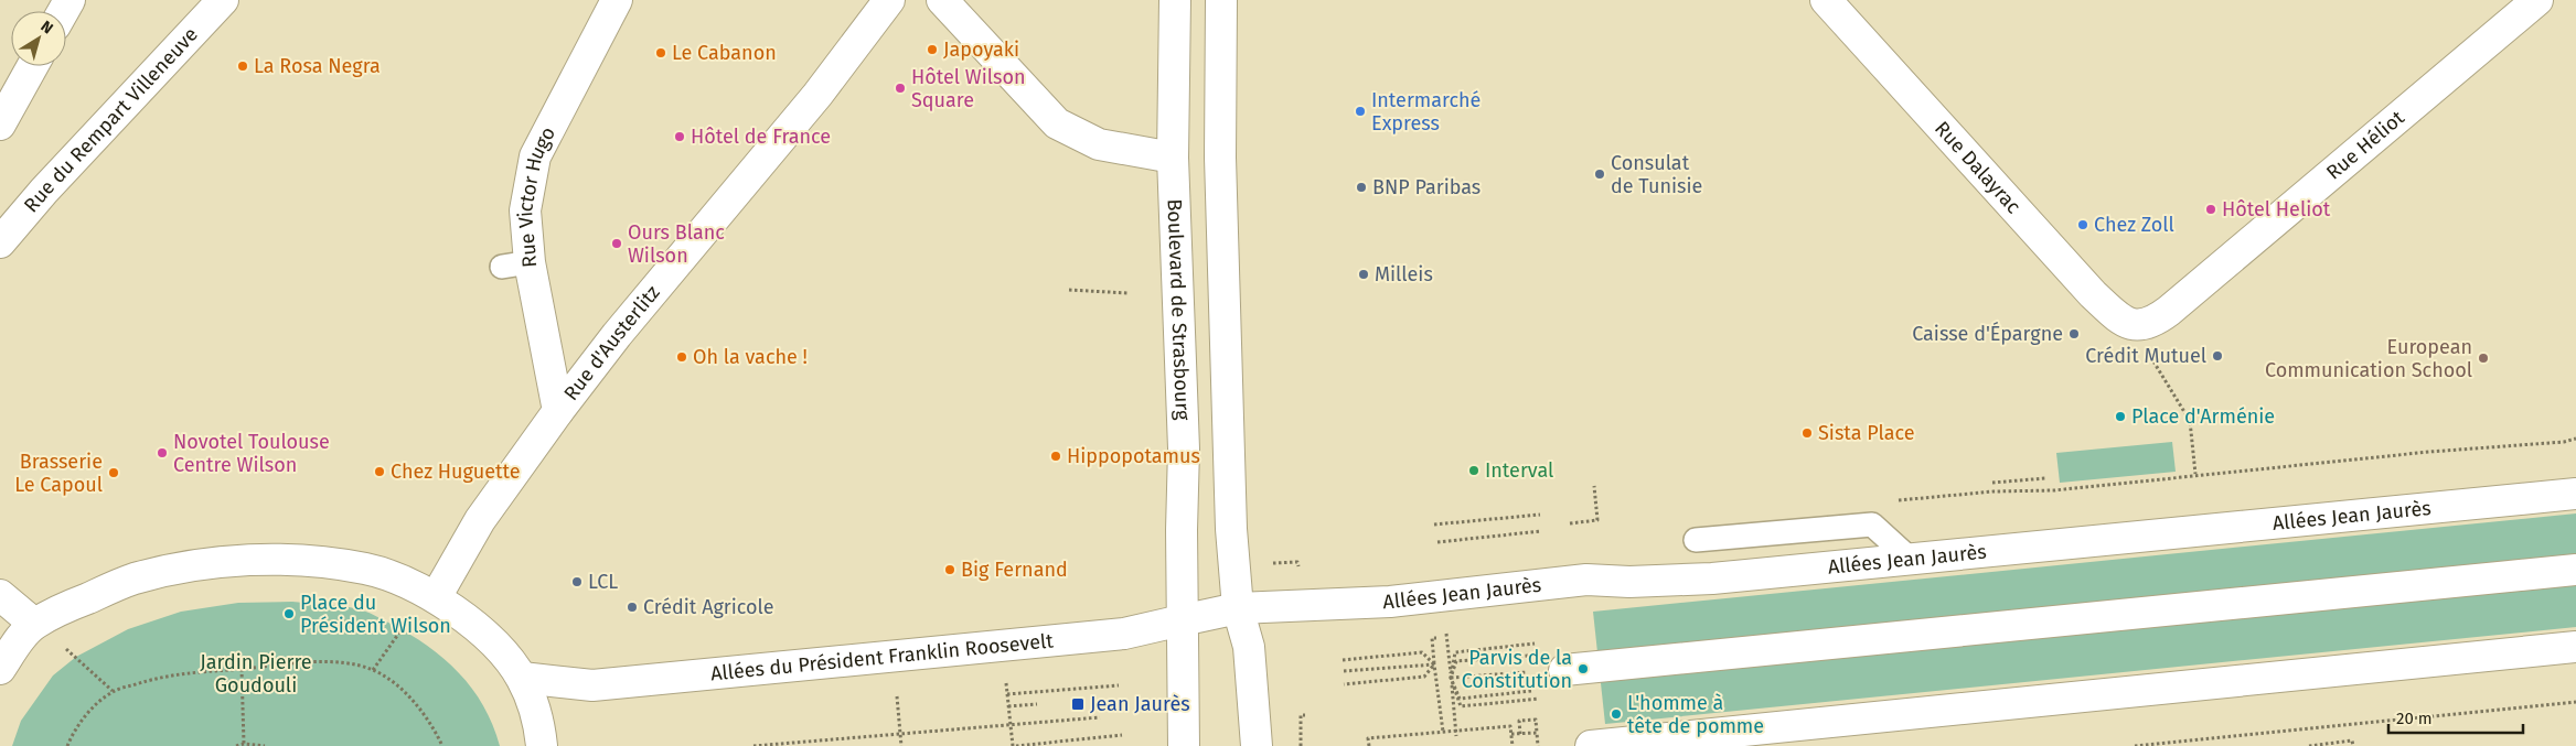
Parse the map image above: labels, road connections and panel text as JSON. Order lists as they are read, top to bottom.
{
  "streets": {
    "street": [
      "Rue du Rempart Villeneuve",
      "Rue Héliot",
      "Rue Dalayrac",
      "Rue Victor Hugo",
      "Boulevard de Strasbourg",
      "Rue d'Austerlitz",
      "Allées Jean Jaurès",
      "Allées du Président Franklin Roosevelt"
    ]
  },
  "crossings": [
    ["Rue Héliot", "Rue Dalayrac"],
    ["Rue Victor Hugo", "Rue d'Austerlitz"],
    ["Boulevard de Strasbourg", "Allées du Président Franklin Roosevelt"],
    ["Allées Jean Jaurès", "Allées du Président Franklin Roosevelt"]
  ],
  "parks": ["Jardin Pierre Goudouli"],
  "places": {
    "other": [
      "Japoyaki",
      "Le Cabanon",
      "La Rosa Negra",
      "Hôtel Wilson Square",
      "Intermarché Express",
      "Hôtel de France",
      "Consulat de Tunisie",
      "BNP Paribas",
      "Hôtel Heliot",
      "Chez Zoll",
      "Ours Blanc Wilson",
      "Milleis",
      "Caisse d'Épargne",
      "Crédit Mutuel",
      "Oh la vache !",
      "European Communication School",
      "Place d'Arménie",
      "Sista Place",
      "Novotel Toulouse Centre Wilson",
      "Hippopotamus",
      "Interval",
      "Chez Huguette",
      "Brasserie Le Capoul",
      "Big Fernand",
      "LCL",
      "Crédit Agricole",
      "Place du Président Wilson",
      "Parvis de la Constitution",
      "L'homme à tête de pomme"
    ],
    "transit": ["Jean Jaurès"]
  },
  "scale_bar": "20 m",
  "north": "top right"
}
